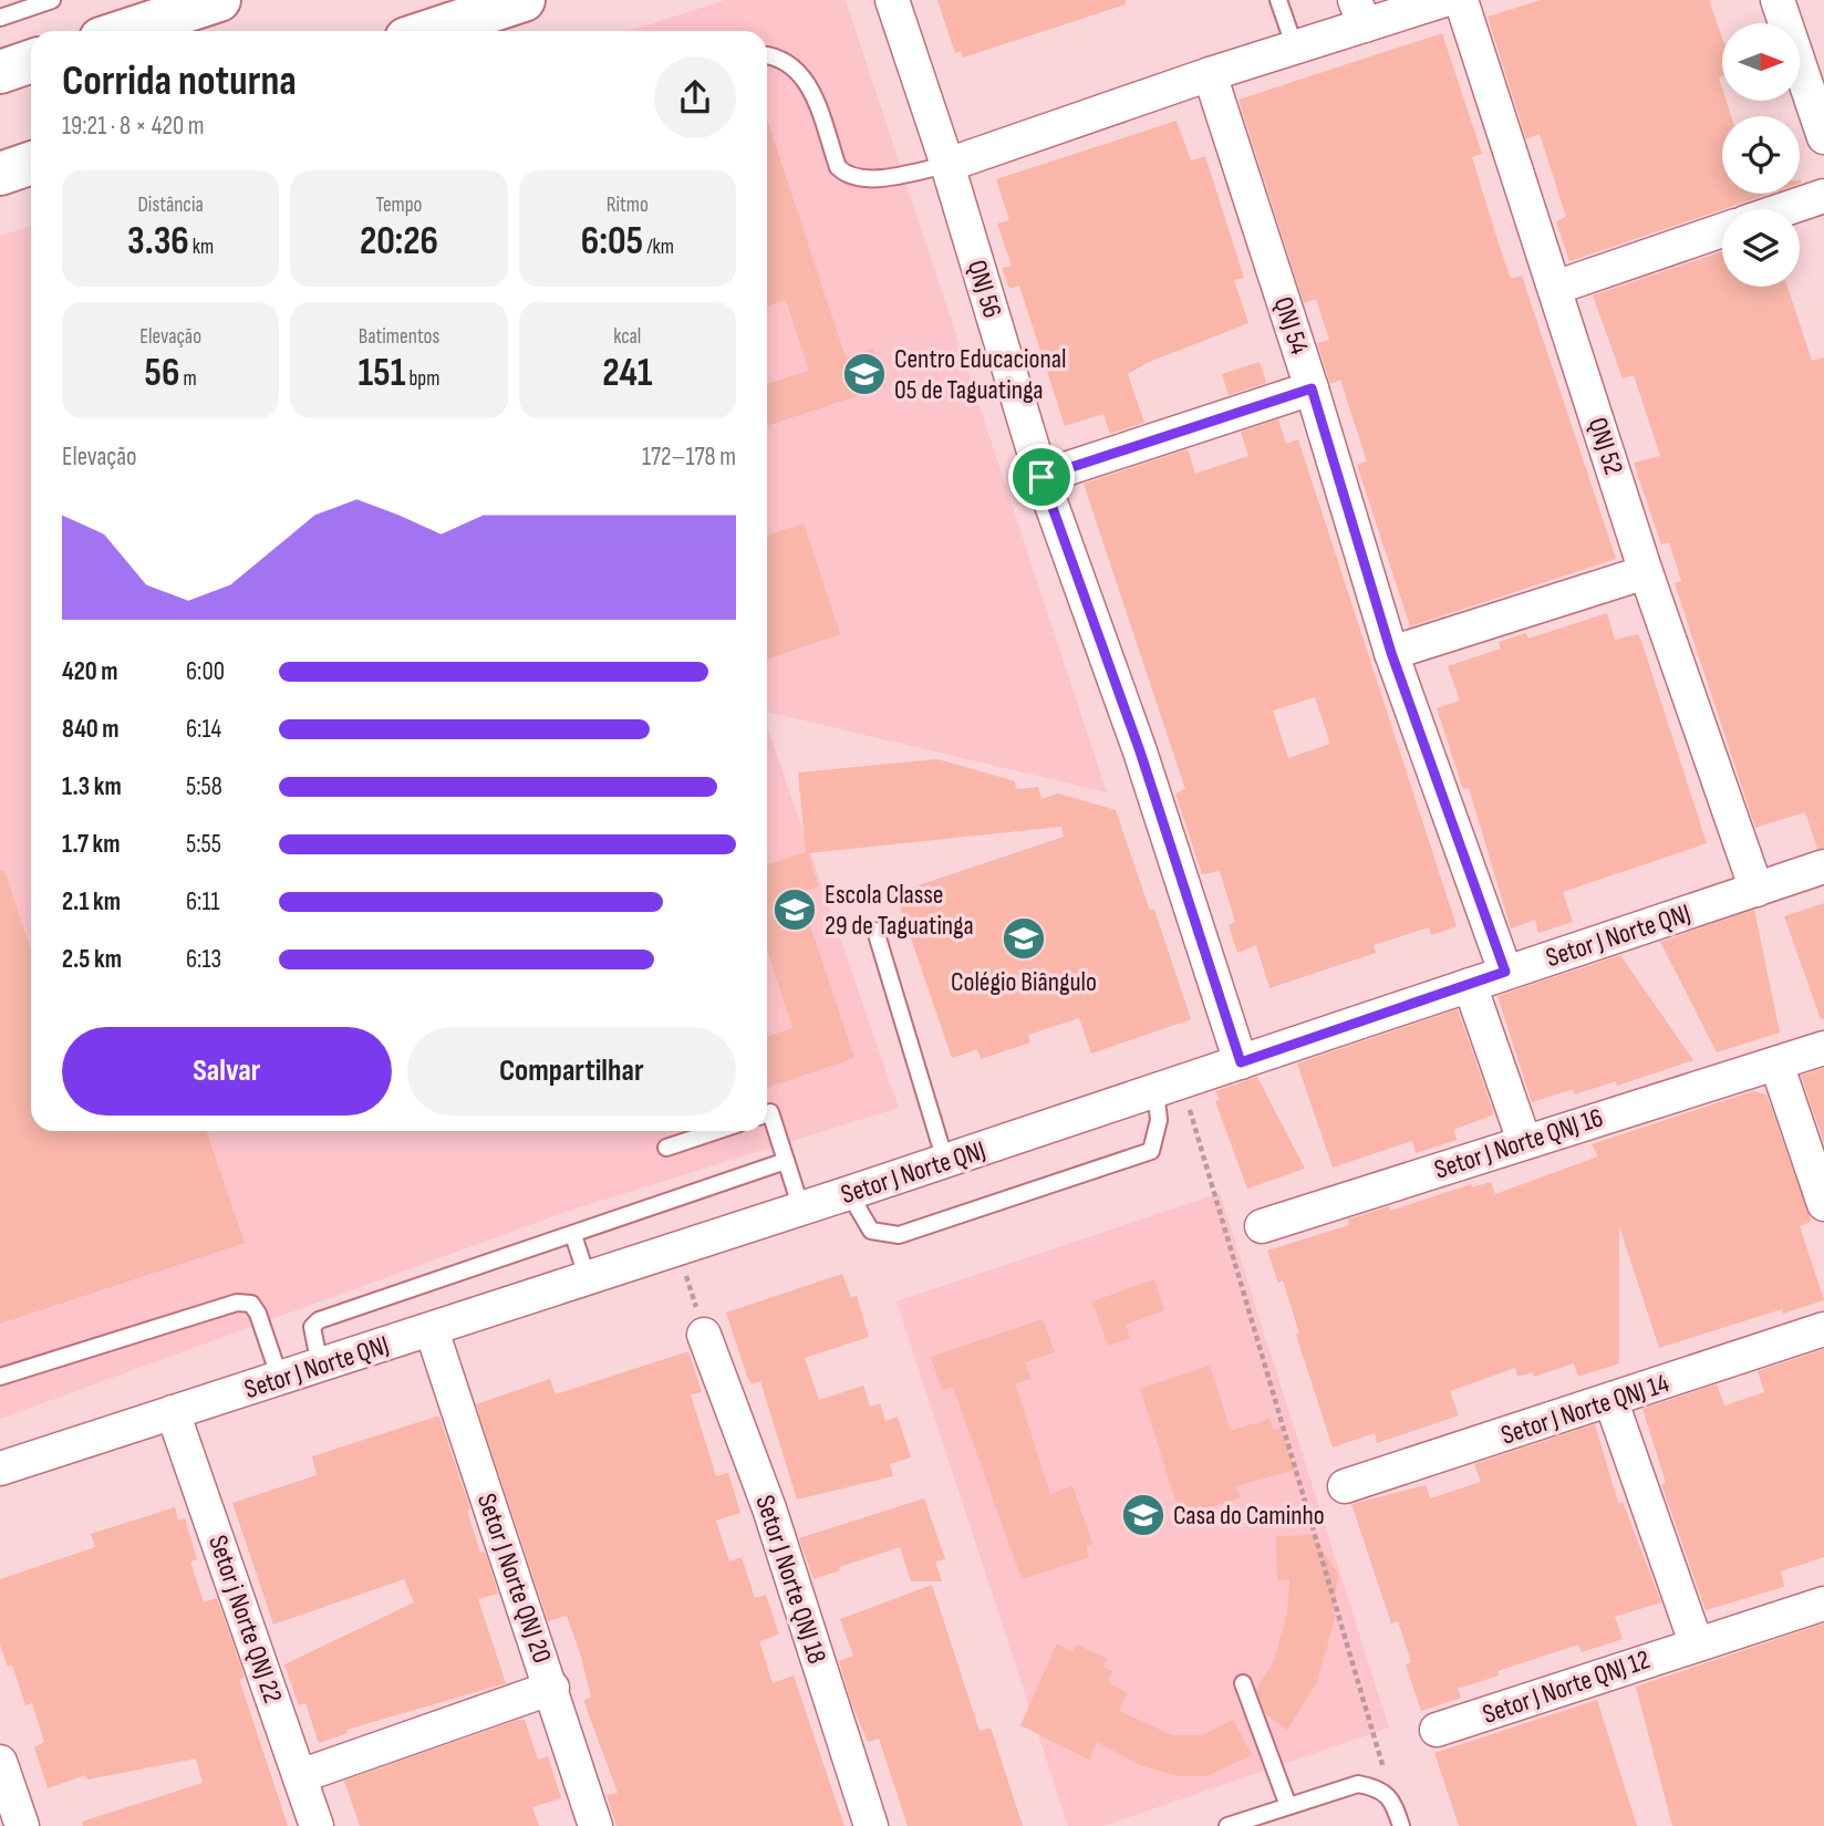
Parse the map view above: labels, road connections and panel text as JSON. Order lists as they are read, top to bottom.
{
  "streets": {
    "street": [
      "QNJ 56",
      "QNJ 54",
      "QNJ 52",
      "Setor J Norte QNJ",
      "Setor J Norte QNJ 16",
      "Setor J Norte QNJ 14",
      "Setor J Norte QNJ 20",
      "Setor J Norte QNJ 18",
      "Setor j Norte QNJ 22",
      "Setor J Norte QNJ 12"
    ]
  },
  "crossings": [
    ["QNJ 56", "Setor J Norte QNJ"],
    ["QNJ 54", "Setor J Norte QNJ"],
    ["QNJ 52", "Setor J Norte QNJ"],
    ["Setor J Norte QNJ", "Setor J Norte QNJ 20"],
    ["Setor J Norte QNJ", "Setor j Norte QNJ 22"]
  ],
  "places": {
    "school or university": [
      "Centro Educacional 05 de Taguatinga",
      "Escola Classe 29 de Taguatinga",
      "Colégio Biângulo",
      "Casa do Caminho"
    ]
  },
  "north": "right",
  "page": {
    "heading": ["Corrida noturna", "19:21 · 8 × 420 m"],
    "stats": [
      ["Distância", "3.36 km"],
      ["Tempo", "20:26"],
      ["Ritmo", "6:05 /km"],
      ["Elevação", "56 m"],
      ["Batimentos", "151 bpm"],
      ["kcal", "241"]
    ],
    "chart": ["Elevação", "172–178 m"],
    "list": [
      {
        "name": "420 m",
        "note": "6:00"
      },
      {
        "name": "840 m",
        "note": "6:14"
      },
      {
        "name": "1.3 km",
        "note": "5:58"
      },
      {
        "name": "1.7 km",
        "note": "5:55"
      },
      {
        "name": "2.1 km",
        "note": "6:11"
      },
      {
        "name": "2.5 km",
        "note": "6:13"
      }
    ],
    "buttons": ["Salvar", "Compartilhar"]
  }
}
